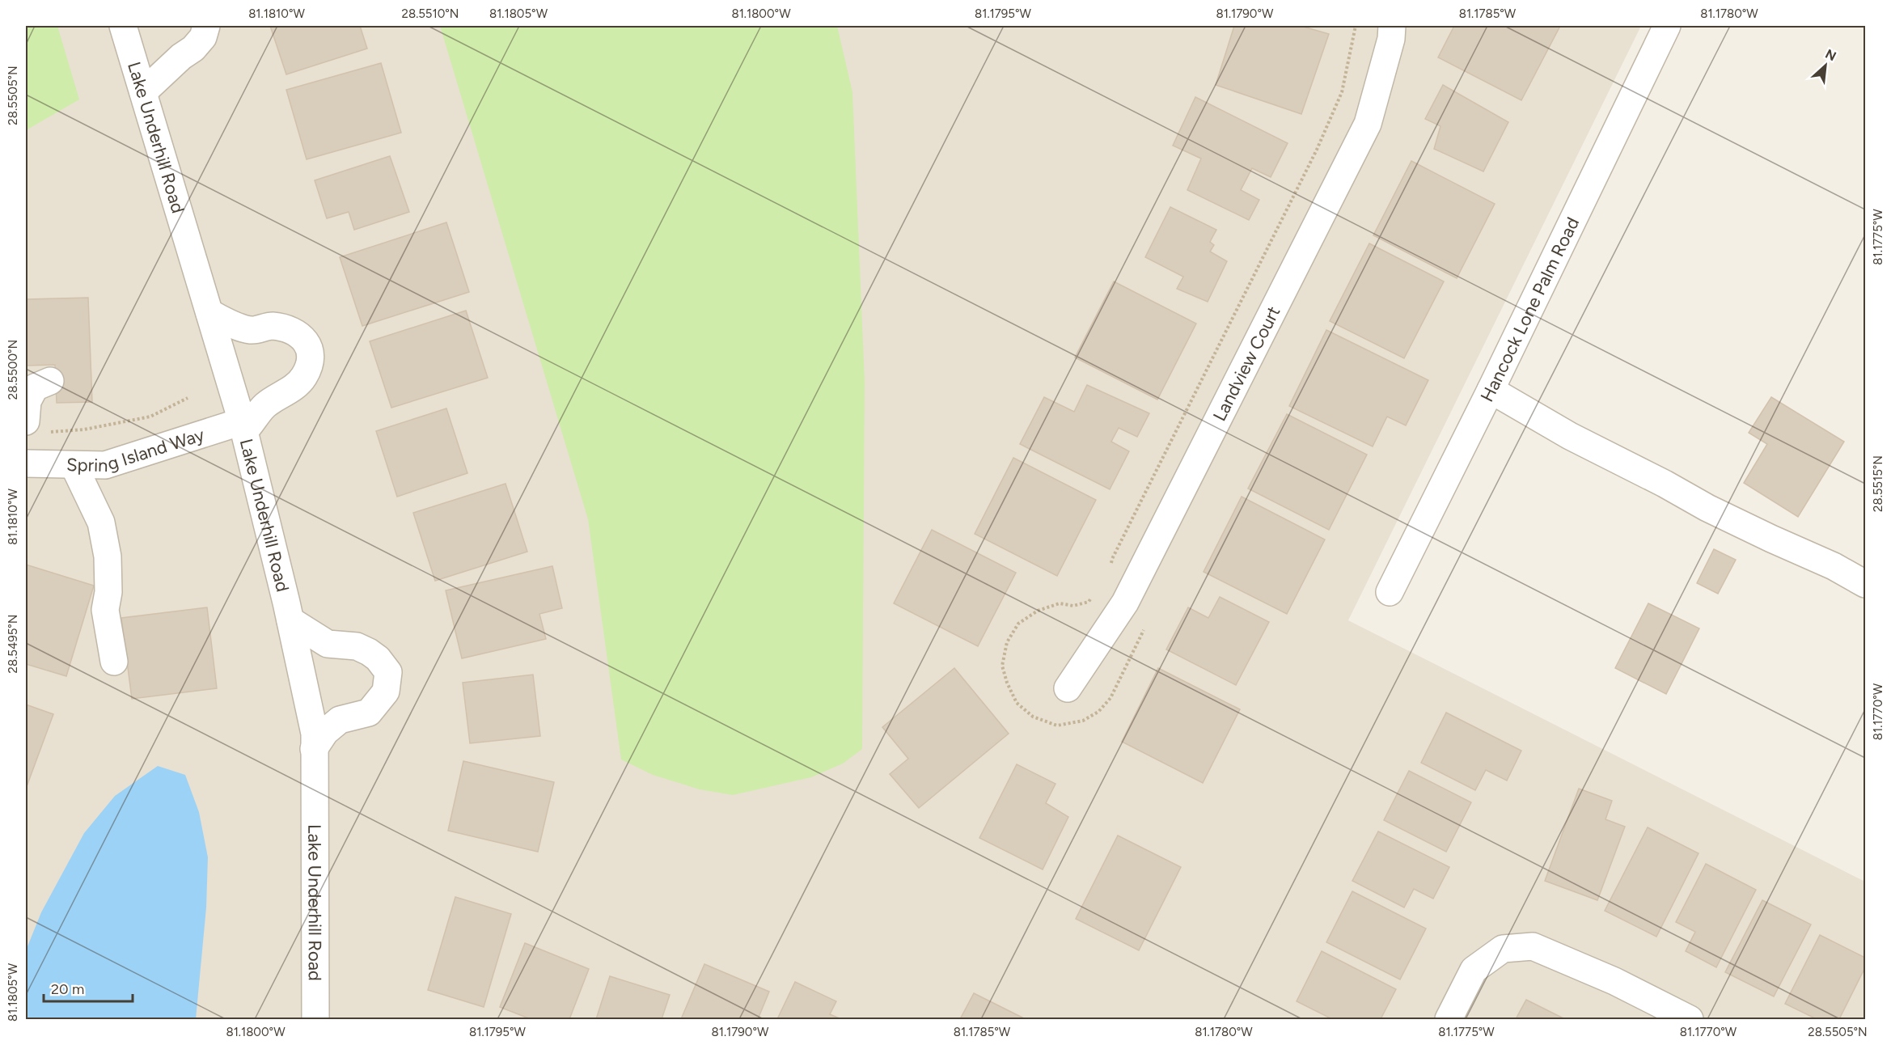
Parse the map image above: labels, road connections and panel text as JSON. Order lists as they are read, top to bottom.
{
  "streets": {
    "street": [
      "Lake Underhill Road",
      "Hancock Lone Palm Road",
      "Landview Court",
      "Spring Island Way"
    ]
  },
  "crossings": [
    ["Lake Underhill Road", "Spring Island Way"]
  ],
  "scale_bar": "20 m",
  "north": "top right",
  "coordinates": [
    "81.1810°W",
    "28.5510°N",
    "81.1805°W",
    "81.1800°W",
    "81.1795°W",
    "81.1790°W",
    "81.1785°W",
    "81.1780°W",
    "28.5505°N",
    "81.1775°W",
    "28.5500°N",
    "28.5515°N",
    "28.5495°N",
    "81.1770°W"
  ]
}
